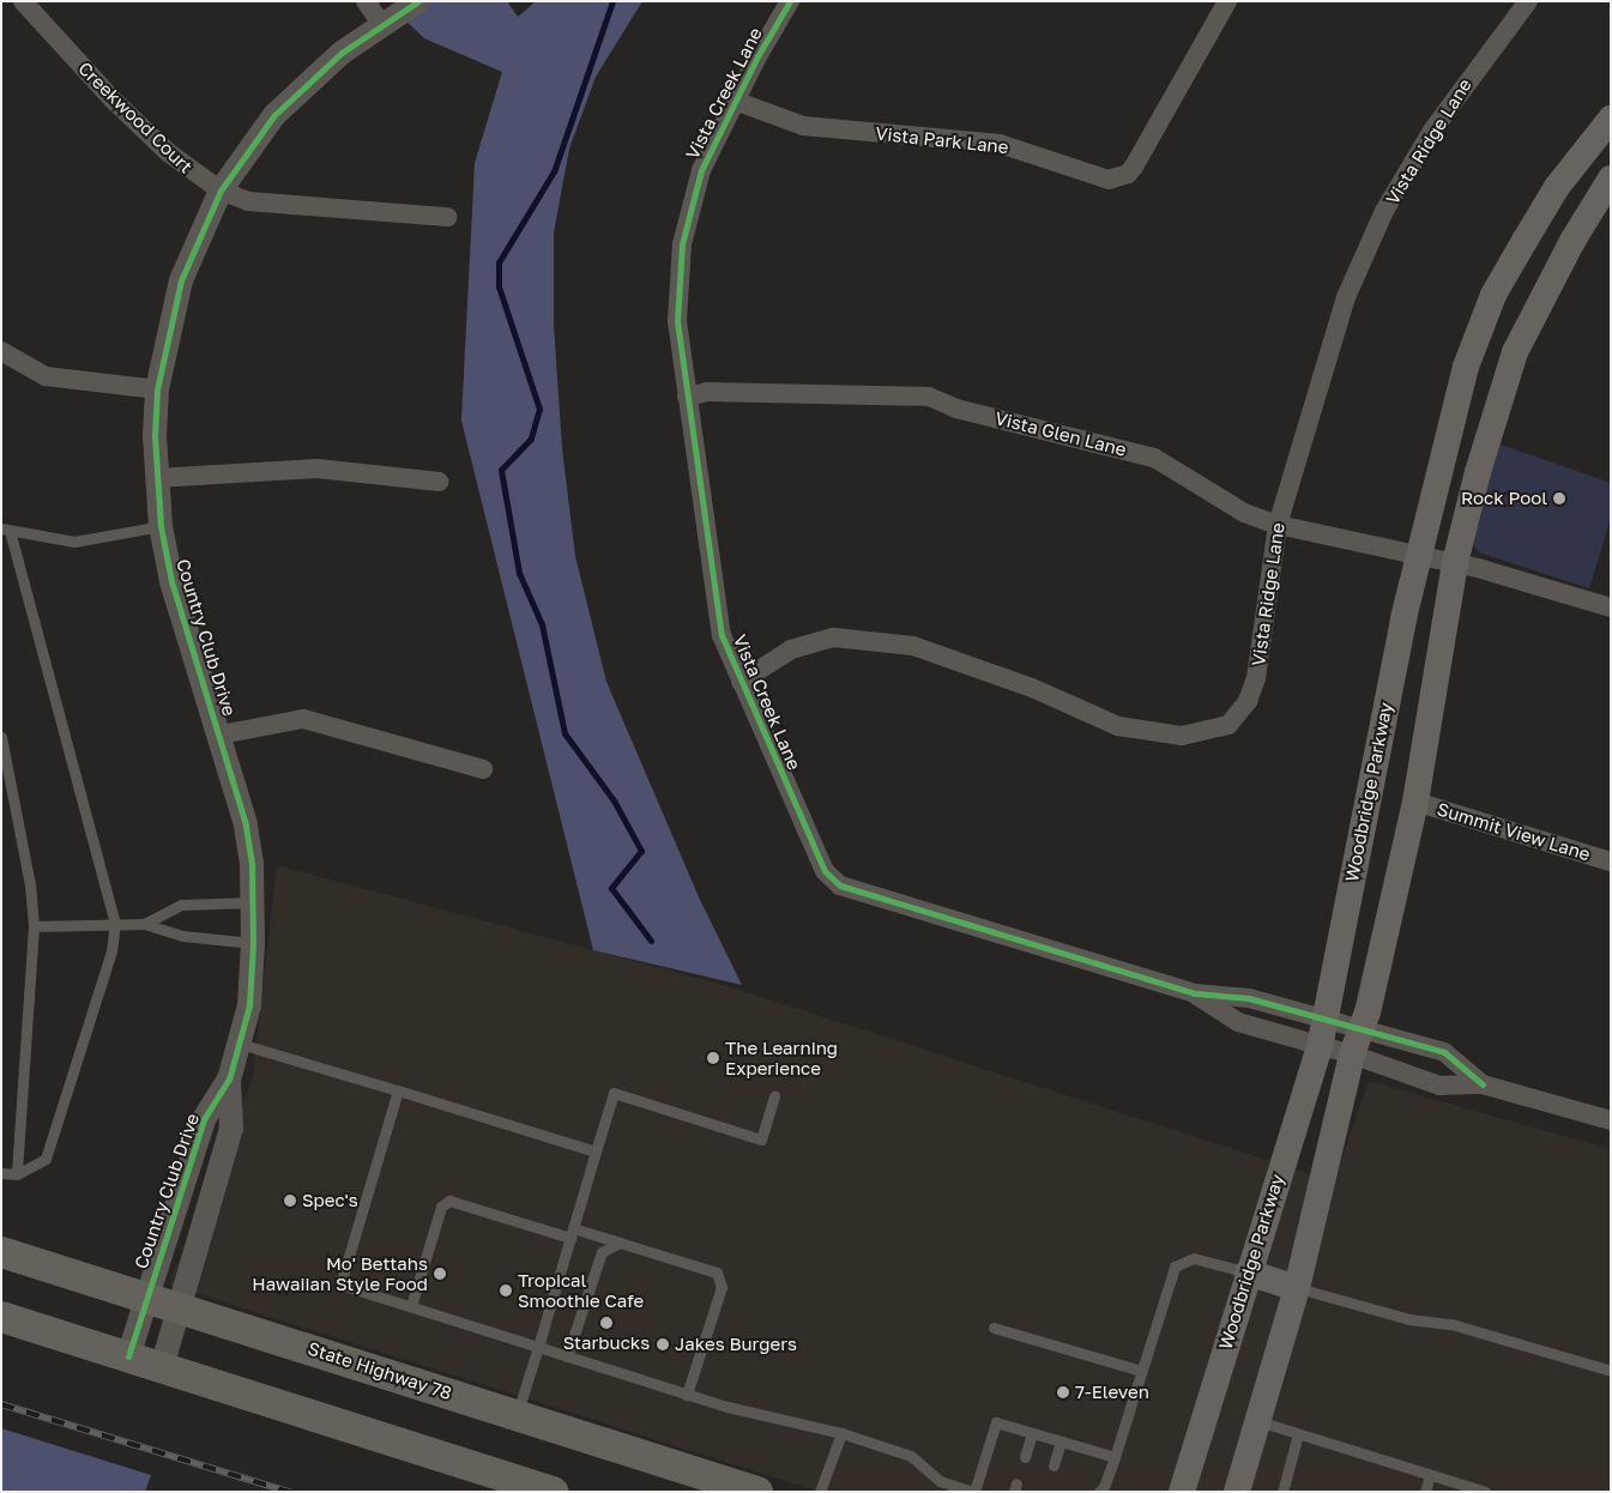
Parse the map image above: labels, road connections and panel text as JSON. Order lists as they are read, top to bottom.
{
  "streets": {
    "main road": ["Woodbridge Parkway", "State Highway 78"],
    "street": [
      "Vista Creek Lane",
      "Creekwood Court",
      "Vista Park Lane",
      "Vista Ridge Lane",
      "Vista Glen Lane",
      "Country Club Drive",
      "Summit View Lane"
    ]
  },
  "crossings": [
    ["Vista Creek Lane", "Vista Park Lane"],
    ["Vista Creek Lane", "Vista Ridge Lane"],
    ["Vista Creek Lane", "Vista Glen Lane"],
    ["Vista Creek Lane", "Woodbridge Parkway"],
    ["Creekwood Court", "Country Club Drive"],
    ["Vista Ridge Lane", "Vista Glen Lane"],
    ["Vista Glen Lane", "Woodbridge Parkway"],
    ["Country Club Drive", "State Highway 78"]
  ],
  "places": [
    "Rock Pool",
    "The Learning Experience",
    "Spec's",
    "Mo' Bettahs Hawaiian Style Food",
    "Tropical Smoothie Cafe",
    "Starbucks",
    "Jakes Burgers",
    "7-Eleven"
  ]
}
